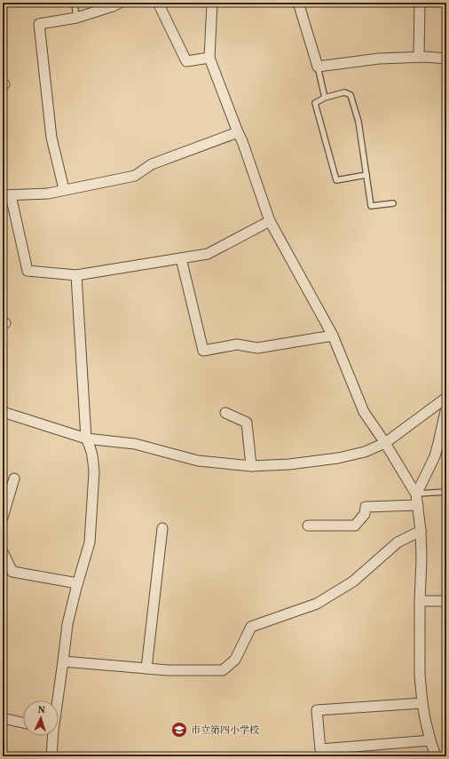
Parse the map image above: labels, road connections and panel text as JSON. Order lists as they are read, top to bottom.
{
  "places": {
    "school or university": ["市立第四小学校"]
  },
  "north": "top"
}
